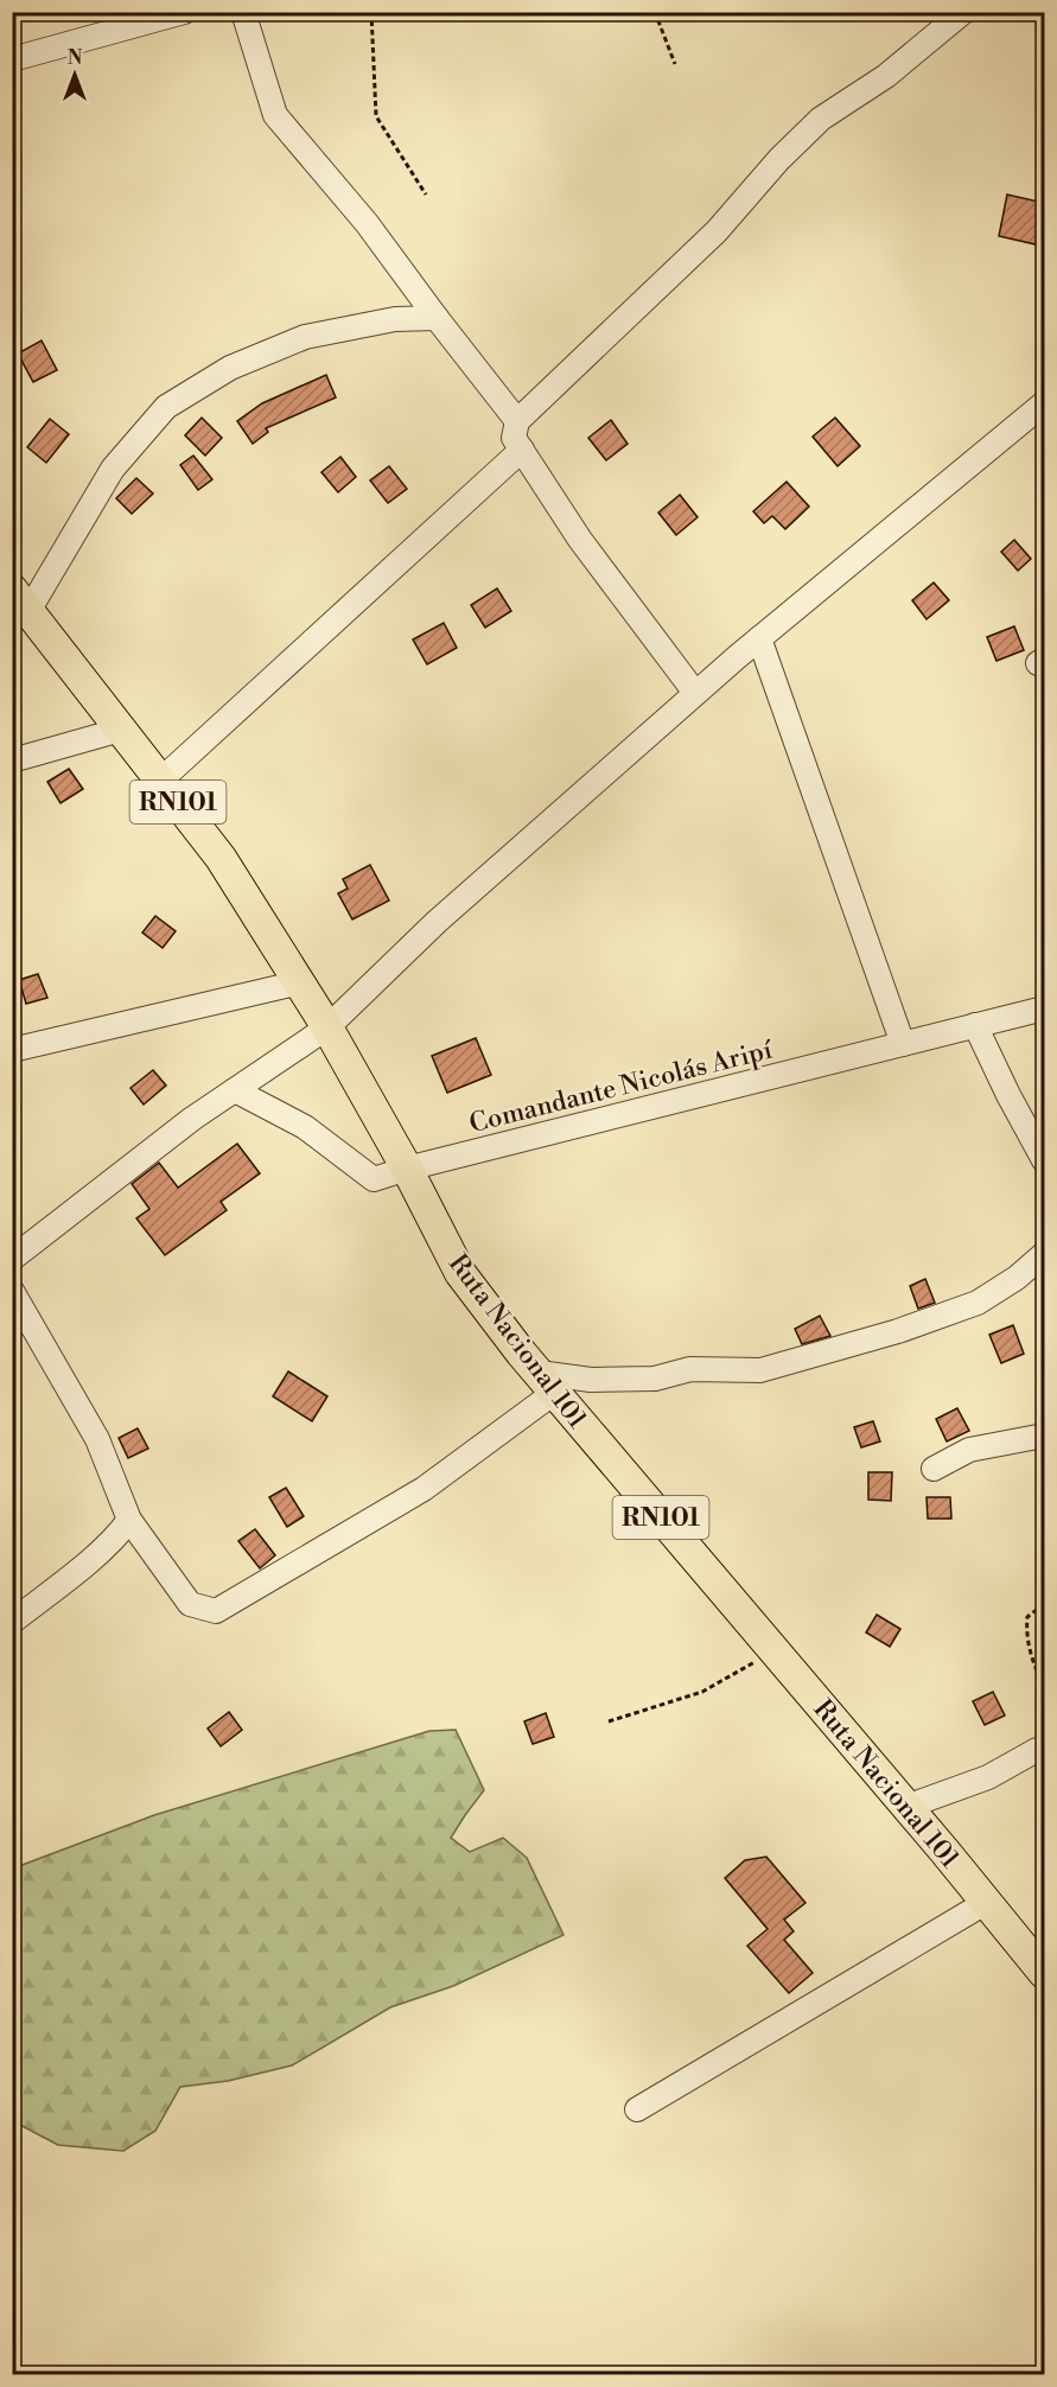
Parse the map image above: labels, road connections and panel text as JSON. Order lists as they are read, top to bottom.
{
  "streets": {
    "main road": ["RN101", "Ruta Nacional 101"],
    "street": ["Comandante Nicolás Aripí"]
  },
  "crossings": [
    ["Comandante Nicolás Aripí", "Ruta Nacional 101"]
  ],
  "north": "top"
}
